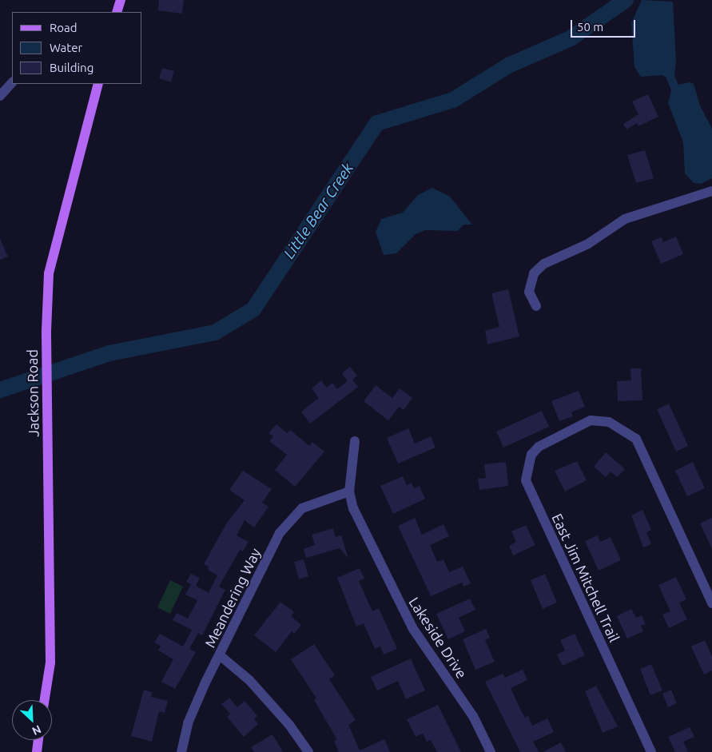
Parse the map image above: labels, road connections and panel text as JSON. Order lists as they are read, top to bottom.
{
  "streets": {
    "main road": ["Jackson Road"],
    "street": ["East Jim Mitchell Trail", "Meandering Way", "Lakeside Drive"]
  },
  "crossings": [
    ["Meandering Way", "Lakeside Drive"]
  ],
  "water": ["Little Bear Creek"],
  "legend": ["Road", "Water", "Building"],
  "scale_bar": "50 m",
  "north": "bottom right"
}
